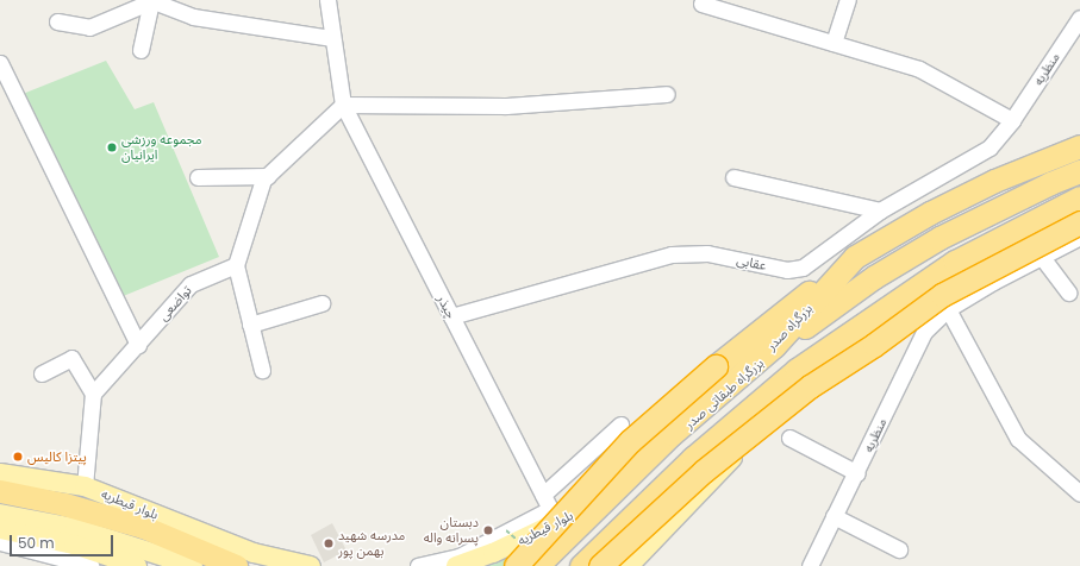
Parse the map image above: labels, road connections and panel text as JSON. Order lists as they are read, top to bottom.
{
  "streets": {
    "highway": ["بزرگراه صدر", "بزرگراه طبقاتی صدر"],
    "main road": ["بلوار قیطریه"],
    "street": [
      "منظریه",
      "عقابی",
      "تواضعی",
      "چیذر"
    ]
  },
  "crossings": [
    ["منظریه", "عقابی"],
    ["عقابی", "چیذر"],
    ["بزرگراه صدر", "بلوار قیطریه"]
  ],
  "places": [
    "مجموعه ورزشی ایرانیان",
    "پیتزا کالیس",
    "دبستان پسرانه واله",
    "مدرسه شهید بهمن پور"
  ],
  "scale_bar": "50 m"
}
